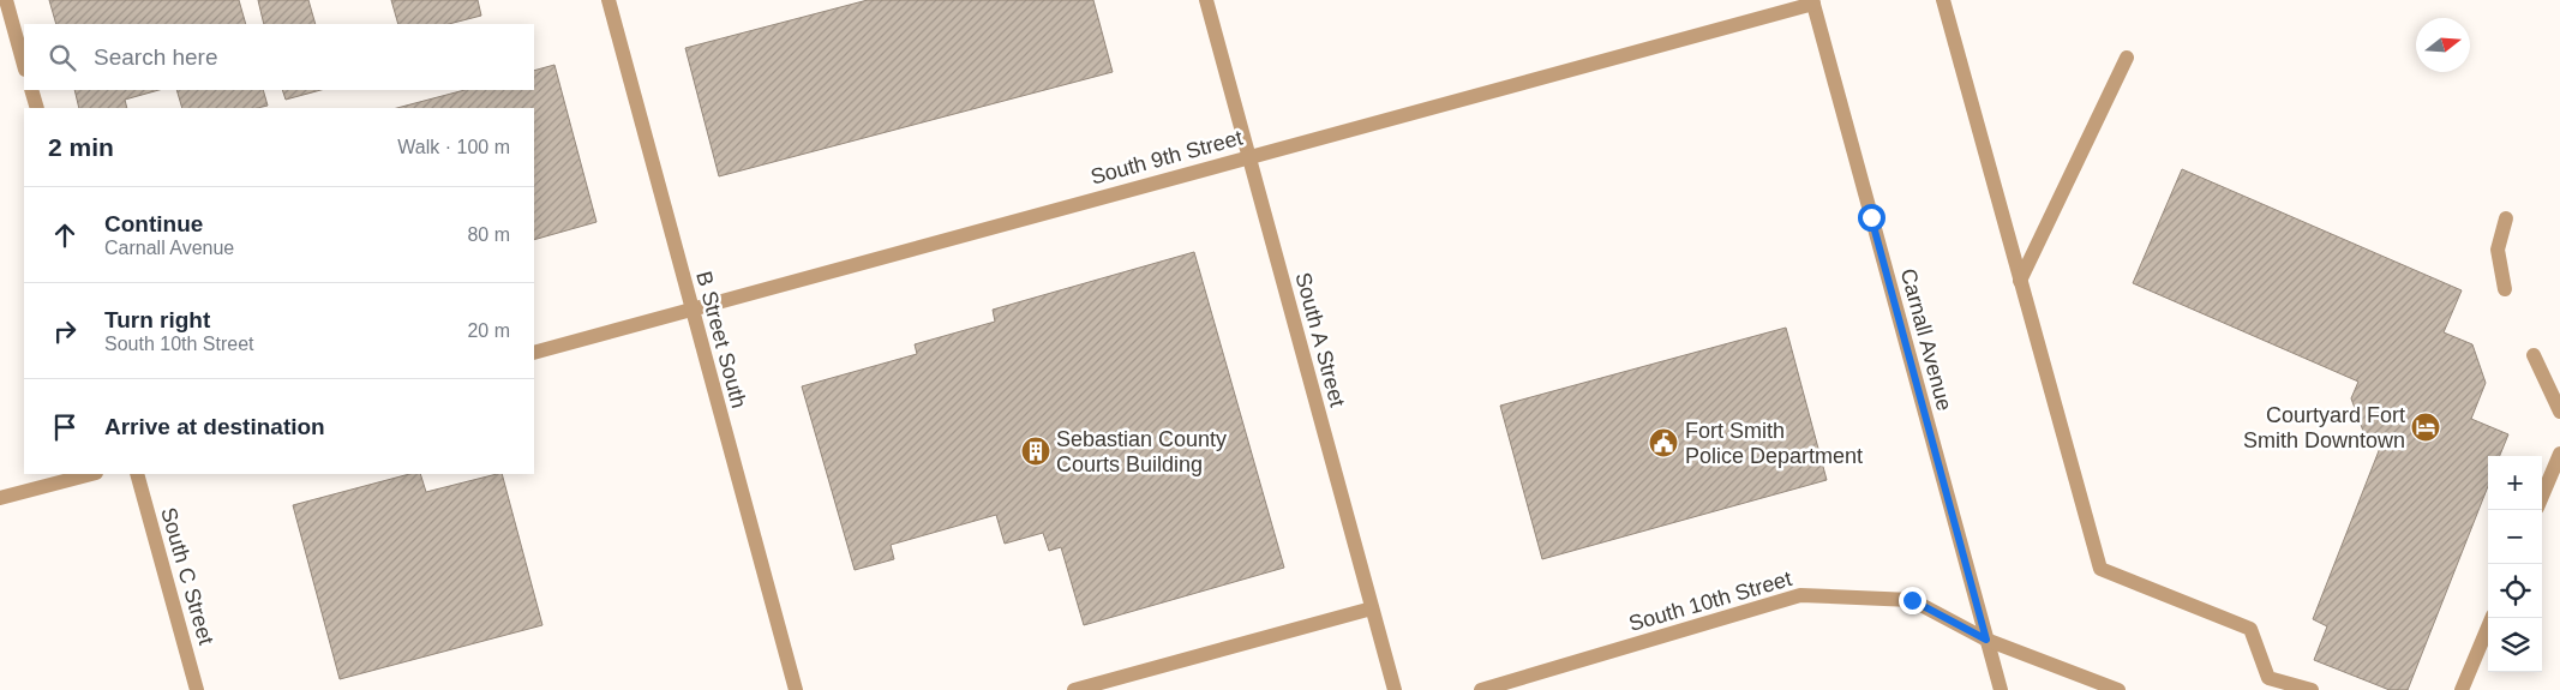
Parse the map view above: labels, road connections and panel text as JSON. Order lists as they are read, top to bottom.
{
  "streets": {
    "street": [
      "South 9th Street",
      "B Street South",
      "South A Street",
      "Carnall Avenue",
      "South C Street",
      "South 10th Street"
    ]
  },
  "crossings": [
    ["South 9th Street", "B Street South"],
    ["South 9th Street", "South A Street"],
    ["South 9th Street", "Carnall Avenue"],
    ["Carnall Avenue", "South 10th Street"]
  ],
  "places": {
    "hotel": ["Courtyard Fort Smith Downtown"],
    "public building": ["Fort Smith Police Department"],
    "building": ["Sebastian County Courts Building"]
  },
  "north": "right",
  "page": {
    "search": "Search here",
    "heading": ["2 min", "Walk · 100 m"],
    "list": [
      ["Continue", "Carnall Avenue", "80 m"],
      ["Turn right", "South 10th Street", "20 m"],
      "Arrive at destination"
    ],
    "map_buttons": ["+", "−"]
  }
}
